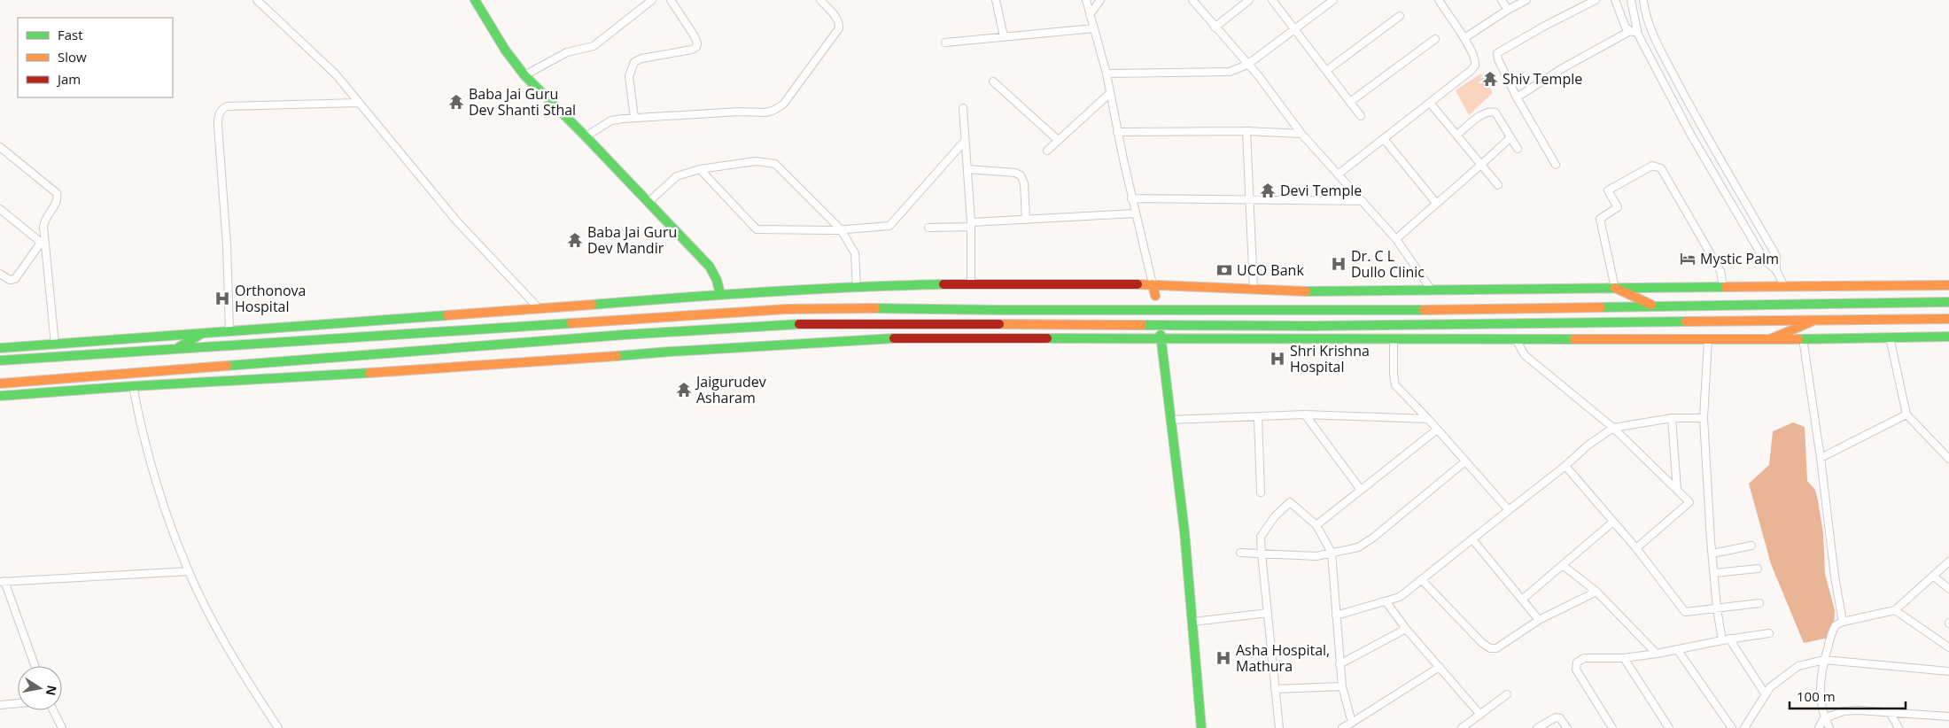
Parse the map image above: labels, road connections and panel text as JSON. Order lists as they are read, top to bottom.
{
  "places": {
    "temple": [
      "Shiv Temple",
      "Baba Jai Guru Dev Shanti Sthal",
      "Devi Temple",
      "Baba Jai Guru Dev Mandir",
      "Jaigurudev Asharam"
    ],
    "hotel": ["Mystic Palm"],
    "hospital": [
      "Dr. C L Dullo Clinic",
      "Orthonova Hospital",
      "Shri Krishna Hospital",
      "Asha Hospital, Mathura"
    ],
    "bank": ["UCO Bank"]
  },
  "legend": ["Fast", "Slow", "Jam"],
  "scale_bar": "100 m",
  "north": "right"
}
